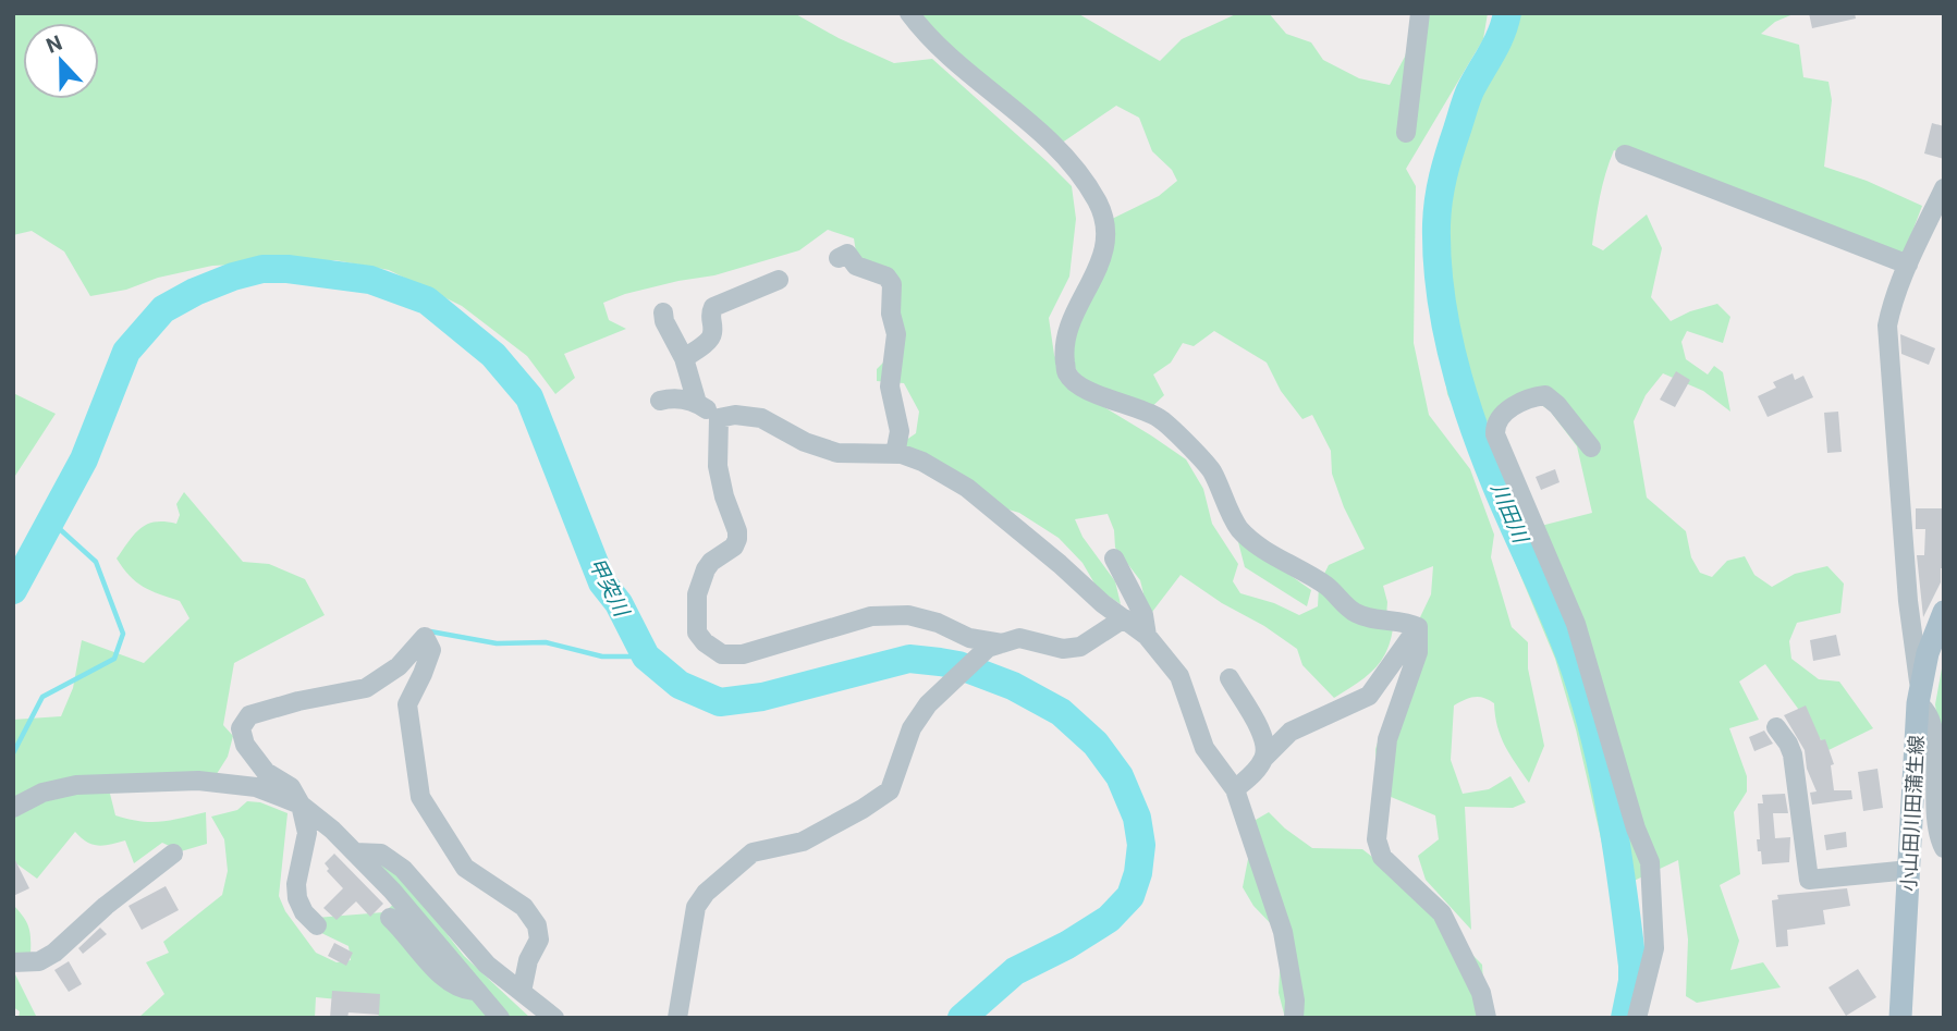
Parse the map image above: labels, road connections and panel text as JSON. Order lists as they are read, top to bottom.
{
  "streets": {
    "main road": ["小山田川田蒲生線"]
  },
  "water": ["川田川", "甲突川"],
  "north": "top"
}
